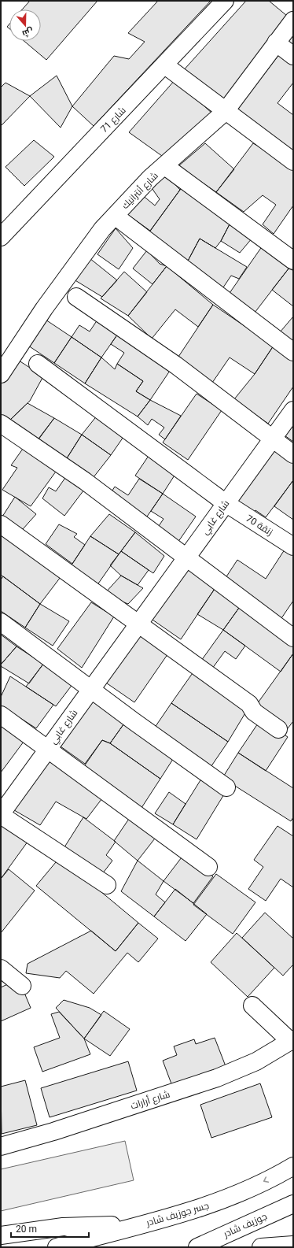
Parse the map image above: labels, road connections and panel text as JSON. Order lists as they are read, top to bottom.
{
  "streets": {
    "main road": [
      "شارع 71",
      "شارع أنترانيك",
      "شارع غابي",
      "زنقة 70",
      "شارع أرارات",
      "جسر جوزيف شادر",
      "جوزيف شادر"
    ]
  },
  "crossings": [
    ["شارع غابي", "زنقة 70"]
  ],
  "one_way": ["جسر جوزيف شادر"],
  "scale_bar": "20 m",
  "north": "bottom"
}
